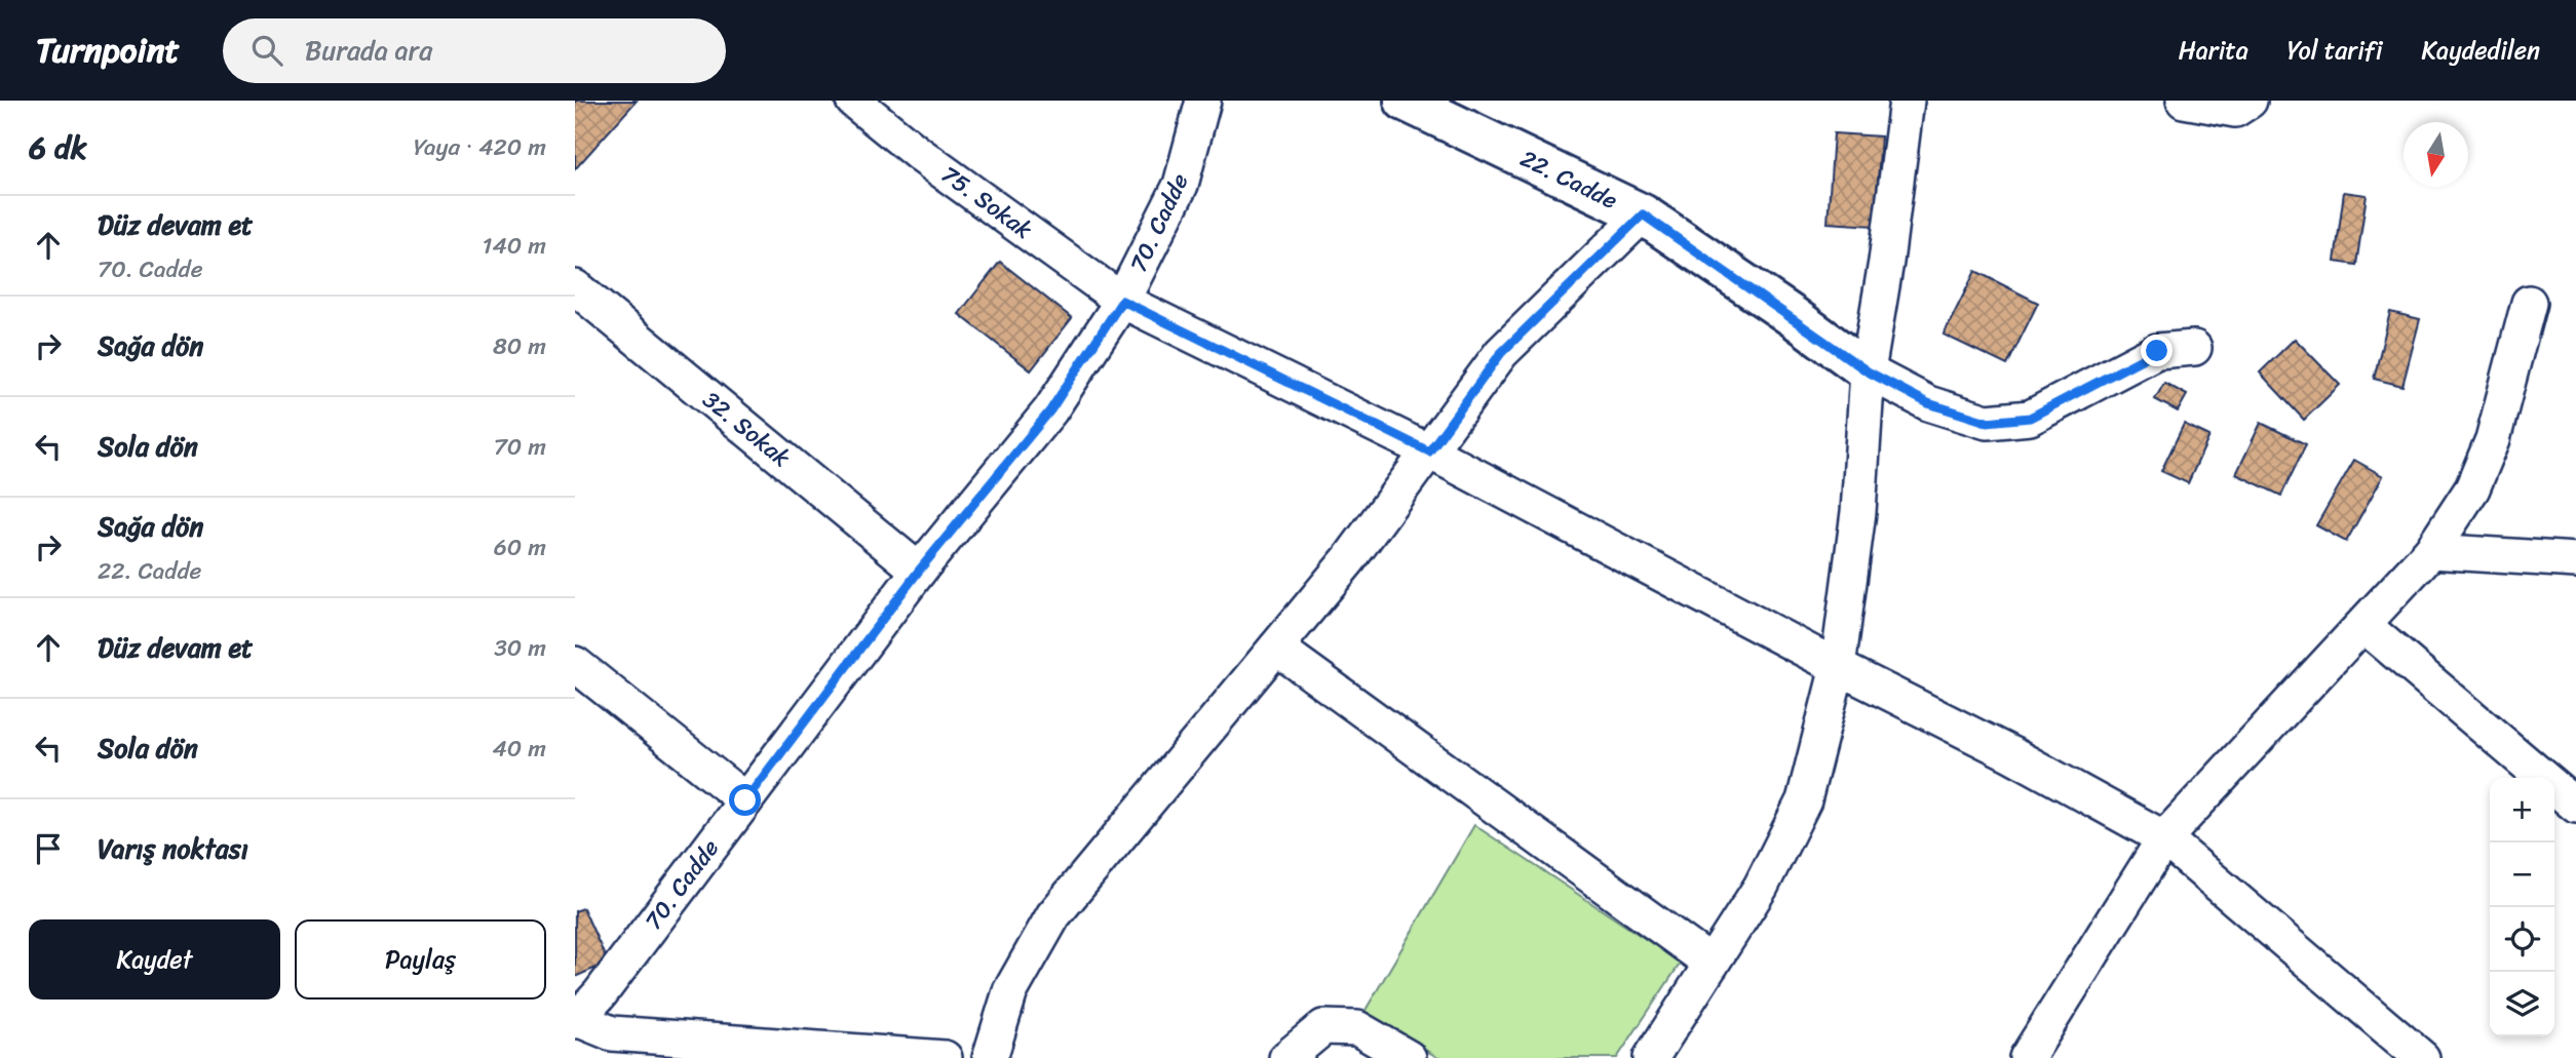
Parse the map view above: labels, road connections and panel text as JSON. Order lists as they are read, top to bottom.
{
  "streets": {
    "street": [
      "22. Cadde",
      "75. Sokak",
      "70. Cadde",
      "32. Sokak"
    ]
  },
  "crossings": [
    ["75. Sokak", "70. Cadde"],
    ["70. Cadde", "32. Sokak"]
  ],
  "north": "bottom",
  "page": {
    "header": "Turnpoint",
    "search": "Burada ara",
    "nav": ["Harita", "Yol tarifi", "Kaydedilen"],
    "heading": ["6 dk", "Yaya · 420 m"],
    "list": [
      ["Düz devam et", "70. Cadde", "140 m"],
      ["Sağa dön", "80 m"],
      ["Sola dön", "70 m"],
      ["Sağa dön", "22. Cadde", "60 m"],
      ["Düz devam et", "30 m"],
      ["Sola dön", "40 m"],
      "Varış noktası"
    ],
    "map_buttons": ["+", "−"],
    "buttons": ["Kaydet", "Paylaş"]
  }
}
